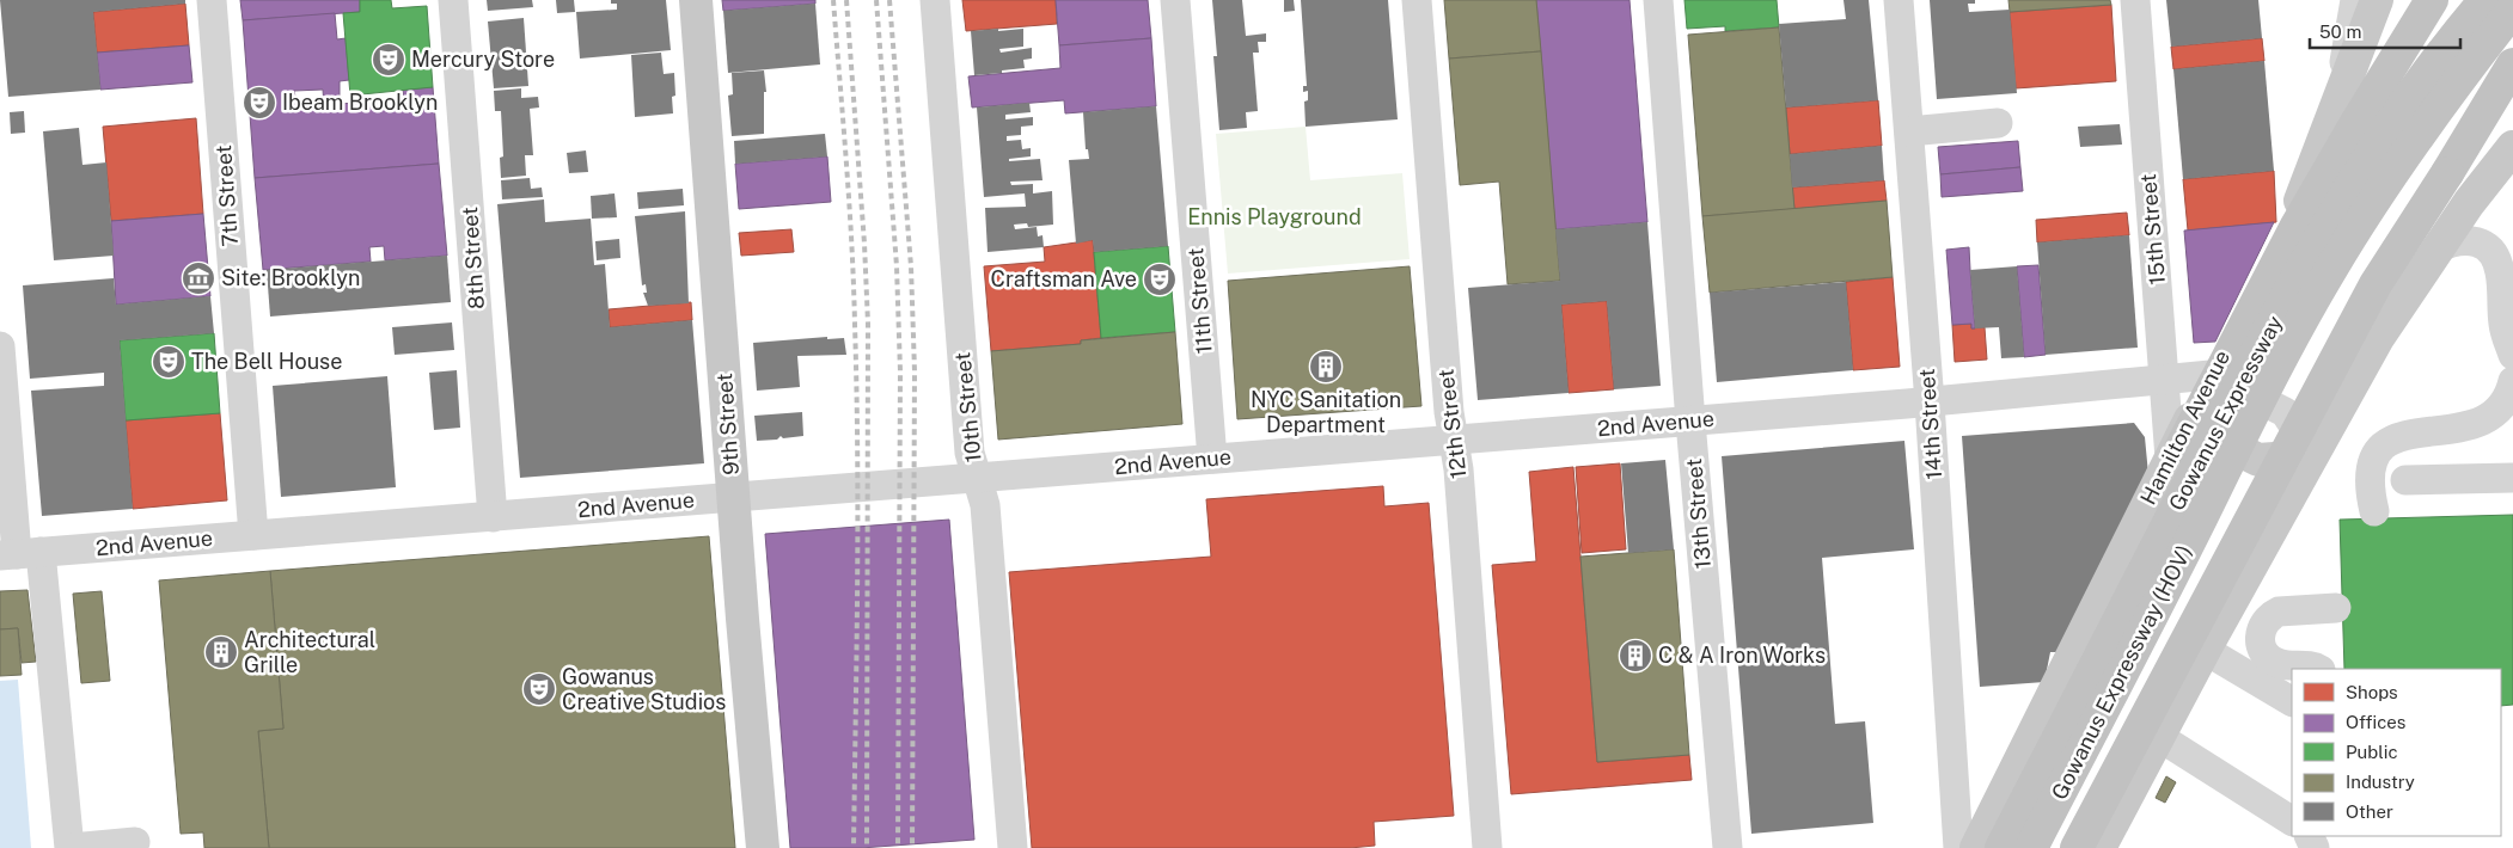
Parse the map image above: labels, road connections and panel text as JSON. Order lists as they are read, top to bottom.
{
  "streets": {
    "highway": ["Gowanus Expressway", "Gowanus Expressway (HOV)"],
    "main road": ["9th Street", "Hamilton Avenue"],
    "street": [
      "7th Street",
      "15th Street",
      "8th Street",
      "11th Street",
      "10th Street",
      "12th Street",
      "2nd Avenue",
      "14th Street",
      "13th Street"
    ]
  },
  "crossings": [
    ["7th Street", "2nd Avenue"],
    ["15th Street", "2nd Avenue"],
    ["15th Street", "Hamilton Avenue"],
    ["8th Street", "2nd Avenue"],
    ["11th Street", "2nd Avenue"],
    ["10th Street", "2nd Avenue"],
    ["9th Street", "2nd Avenue"],
    ["12th Street", "2nd Avenue"],
    ["2nd Avenue", "14th Street"],
    ["2nd Avenue", "Hamilton Avenue"],
    ["2nd Avenue", "13th Street"]
  ],
  "parks": ["Ennis Playground"],
  "places": {
    "theatre": [
      "Mercury Store",
      "Ibeam Brooklyn",
      "Craftsman Ave",
      "The Bell House",
      "Gowanus Creative Studios"
    ],
    "museum": ["Site: Brooklyn"],
    "building": ["NYC Sanitation Department", "Architectural Grille", "C & A Iron Works"]
  },
  "legend": [
    "Shops",
    "Offices",
    "Public",
    "Industry",
    "Other"
  ],
  "scale_bar": "50 m"
}
